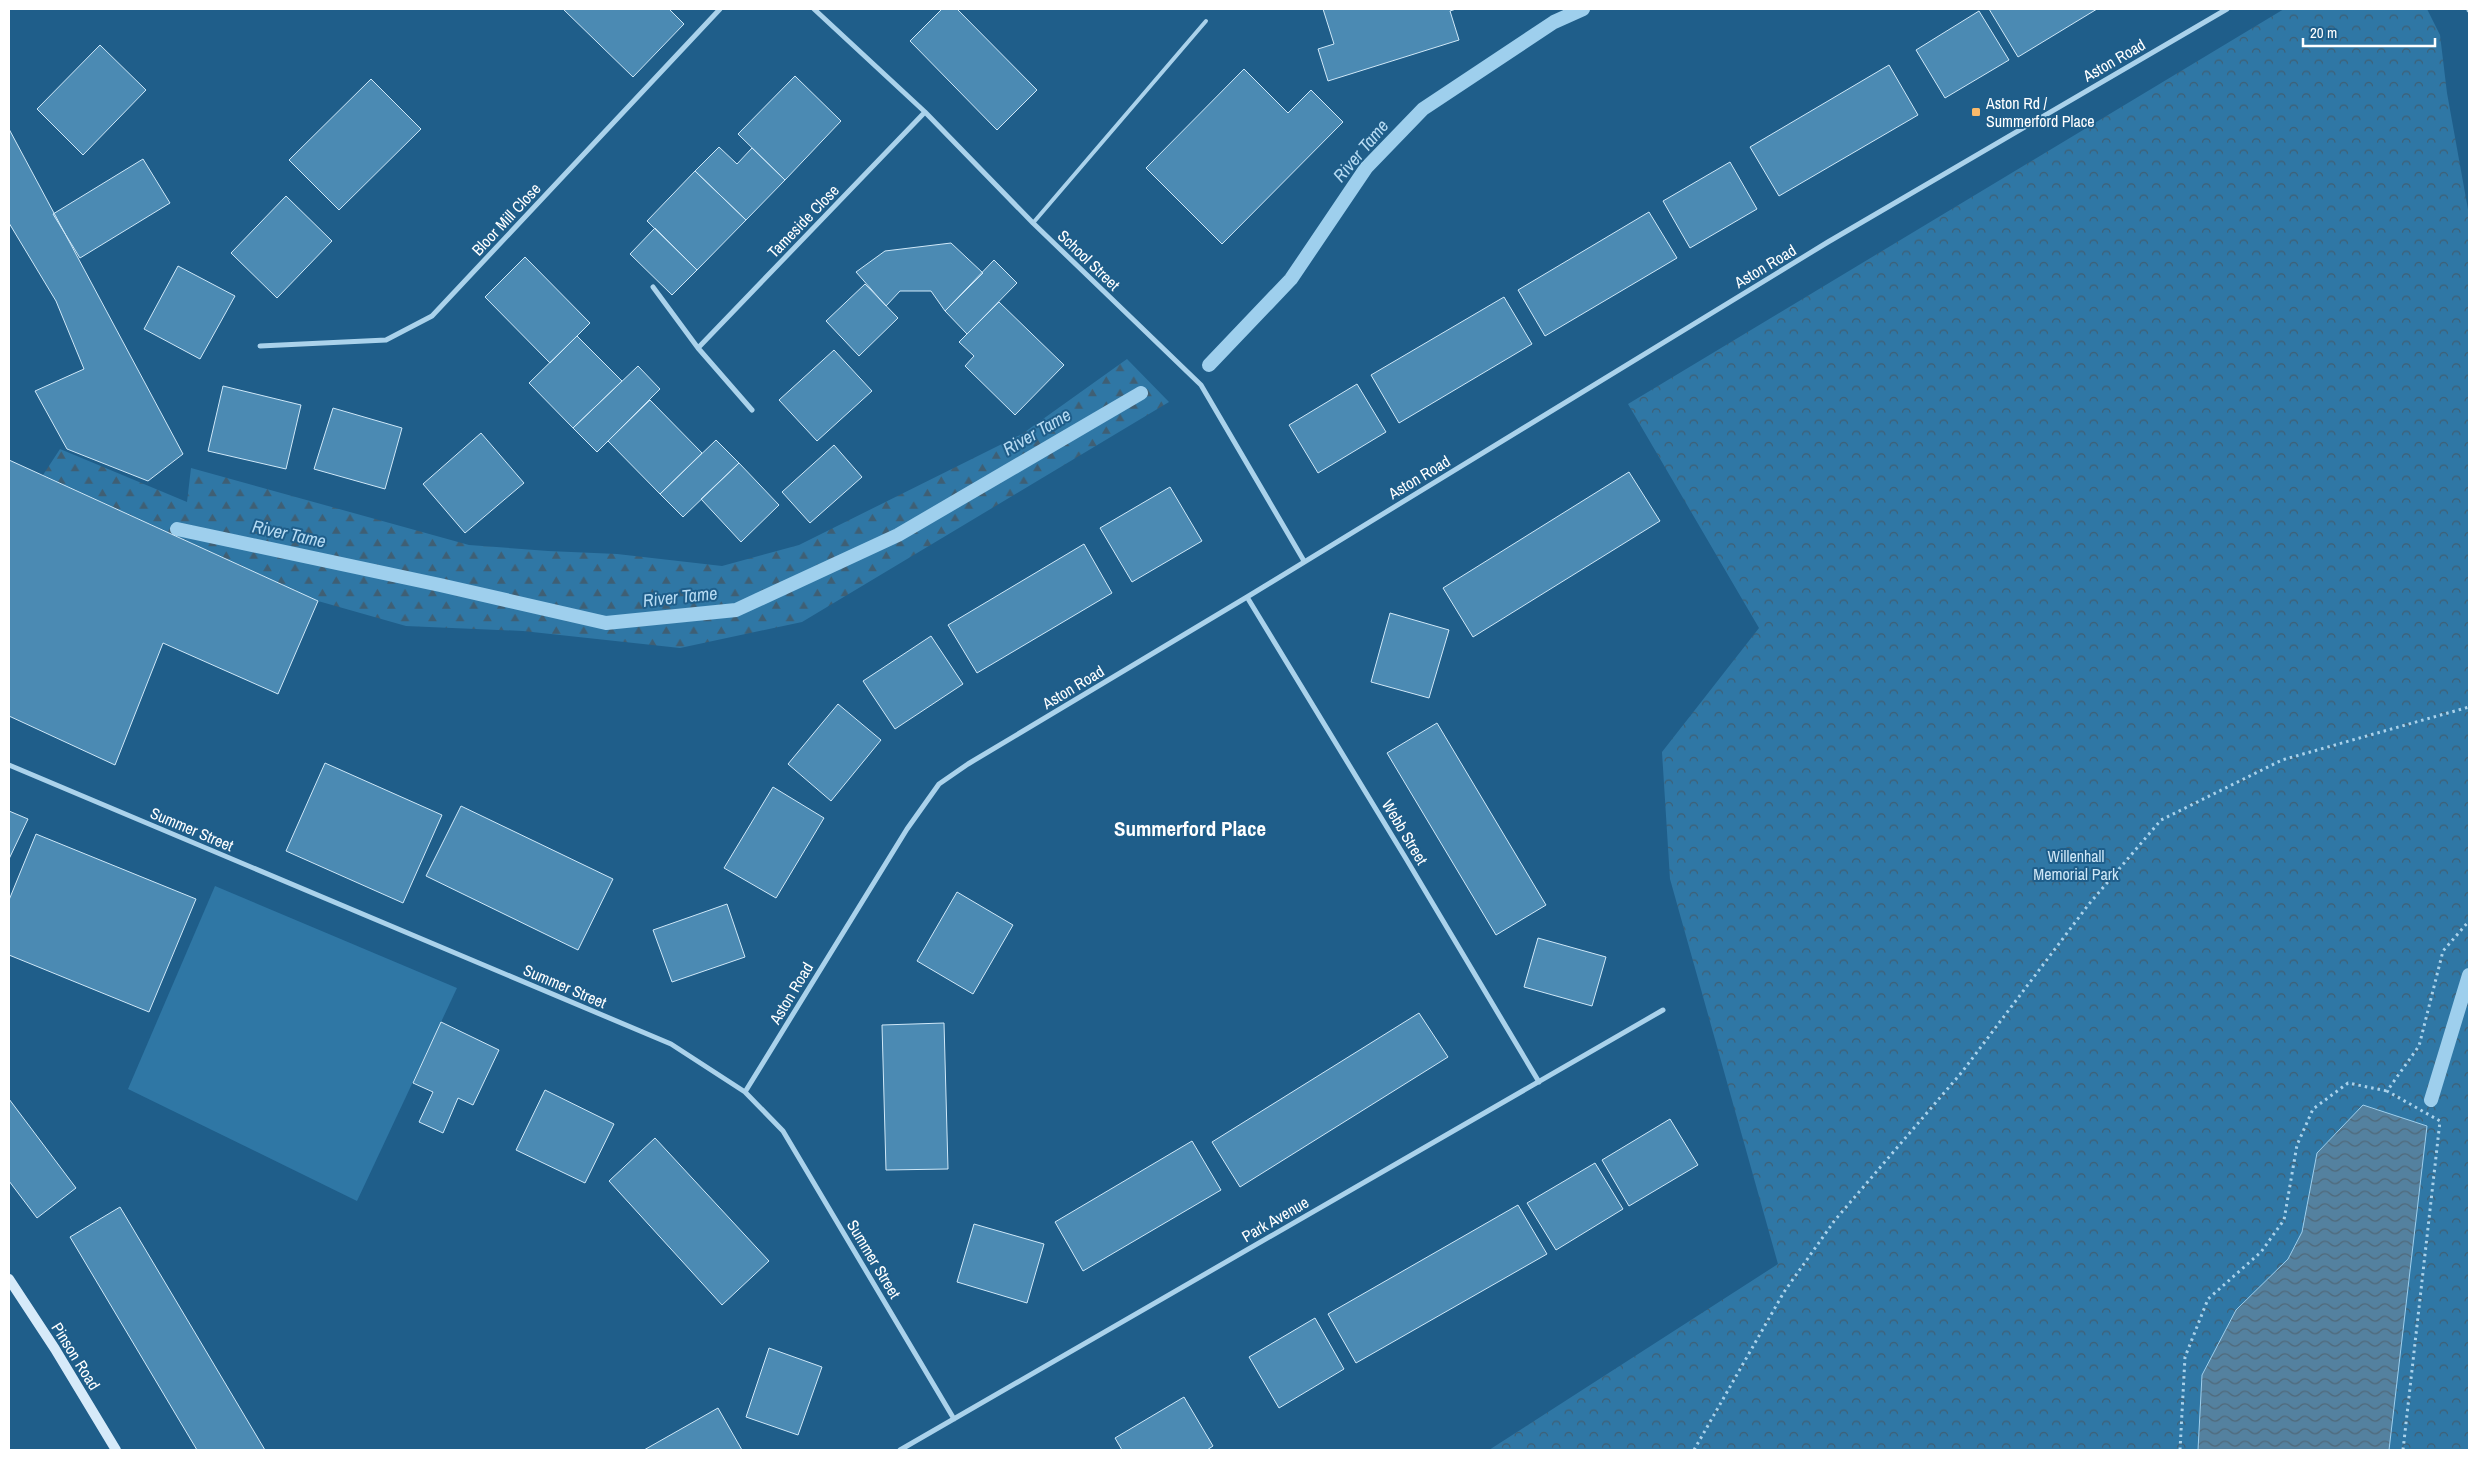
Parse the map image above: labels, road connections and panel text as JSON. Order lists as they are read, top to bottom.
{
  "streets": {
    "main road": ["Pinson Road"],
    "street": [
      "Aston Road",
      "Bloor Mill Close",
      "Tameside Close",
      "School Street",
      "Summer Street",
      "Webb Street",
      "Park Avenue"
    ]
  },
  "crossings": [
    ["Aston Road", "School Street"],
    ["Aston Road", "Summer Street"],
    ["Aston Road", "Webb Street"],
    ["Tameside Close", "School Street"],
    ["Summer Street", "Park Avenue"],
    ["Webb Street", "Park Avenue"]
  ],
  "districts": ["Summerford Place"],
  "water": ["River Tame"],
  "parks": ["Willenhall Memorial Park"],
  "places": {
    "transit": ["Aston Rd / Summerford Place"]
  },
  "scale_bar": "20 m"
}
